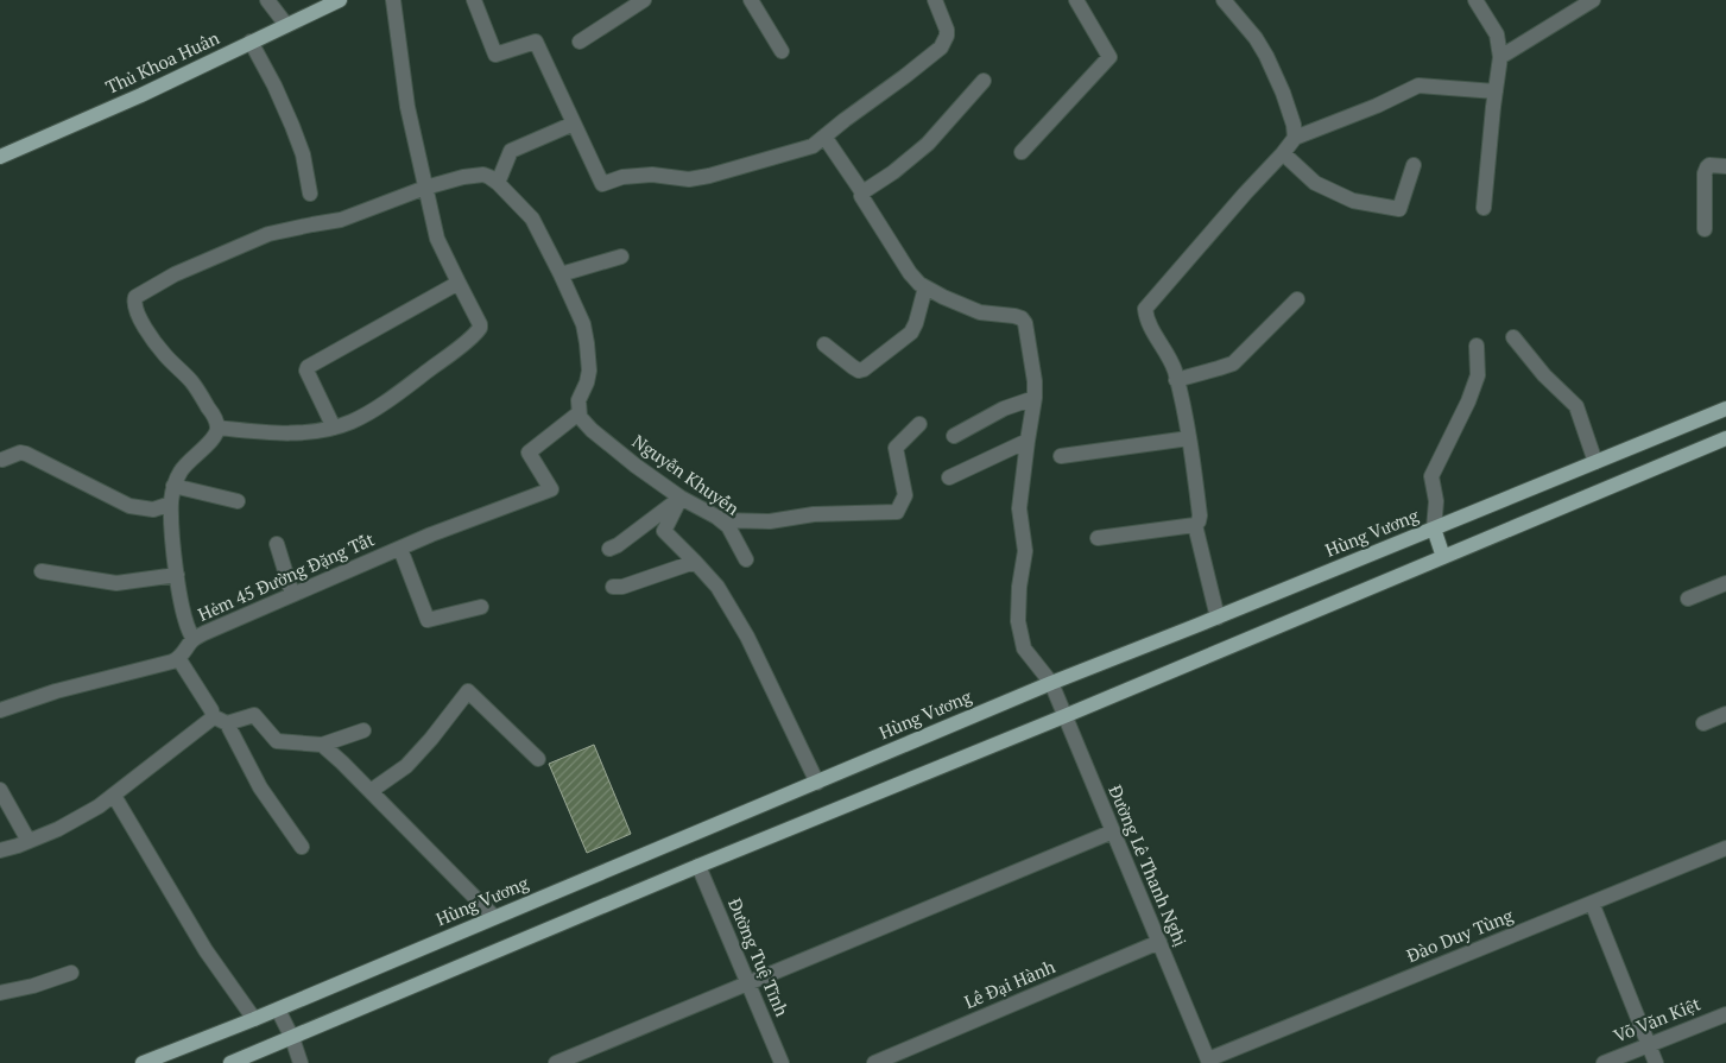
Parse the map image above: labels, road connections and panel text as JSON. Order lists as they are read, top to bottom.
{
  "streets": {
    "main road": ["Thủ Khoa Huân", "Hùng Vương"],
    "street": [
      "Nguyễn Khuyến",
      "Hẻm 45 Đường Đặng Tất",
      "Đường Lê Thanh Nghị",
      "Đào Duy Tùng",
      "Đường Tuệ Tĩnh",
      "Lê Đại Hành",
      "Võ Văn Kiệt"
    ]
  },
  "crossings": [
    ["Nguyễn Khuyến", "Hẻm 45 Đường Đặng Tất"],
    ["Hùng Vương", "Đường Lê Thanh Nghị"],
    ["Đường Lê Thanh Nghị", "Đào Duy Tùng"],
    ["Đường Lê Thanh Nghị", "Lê Đại Hành"]
  ]
}
